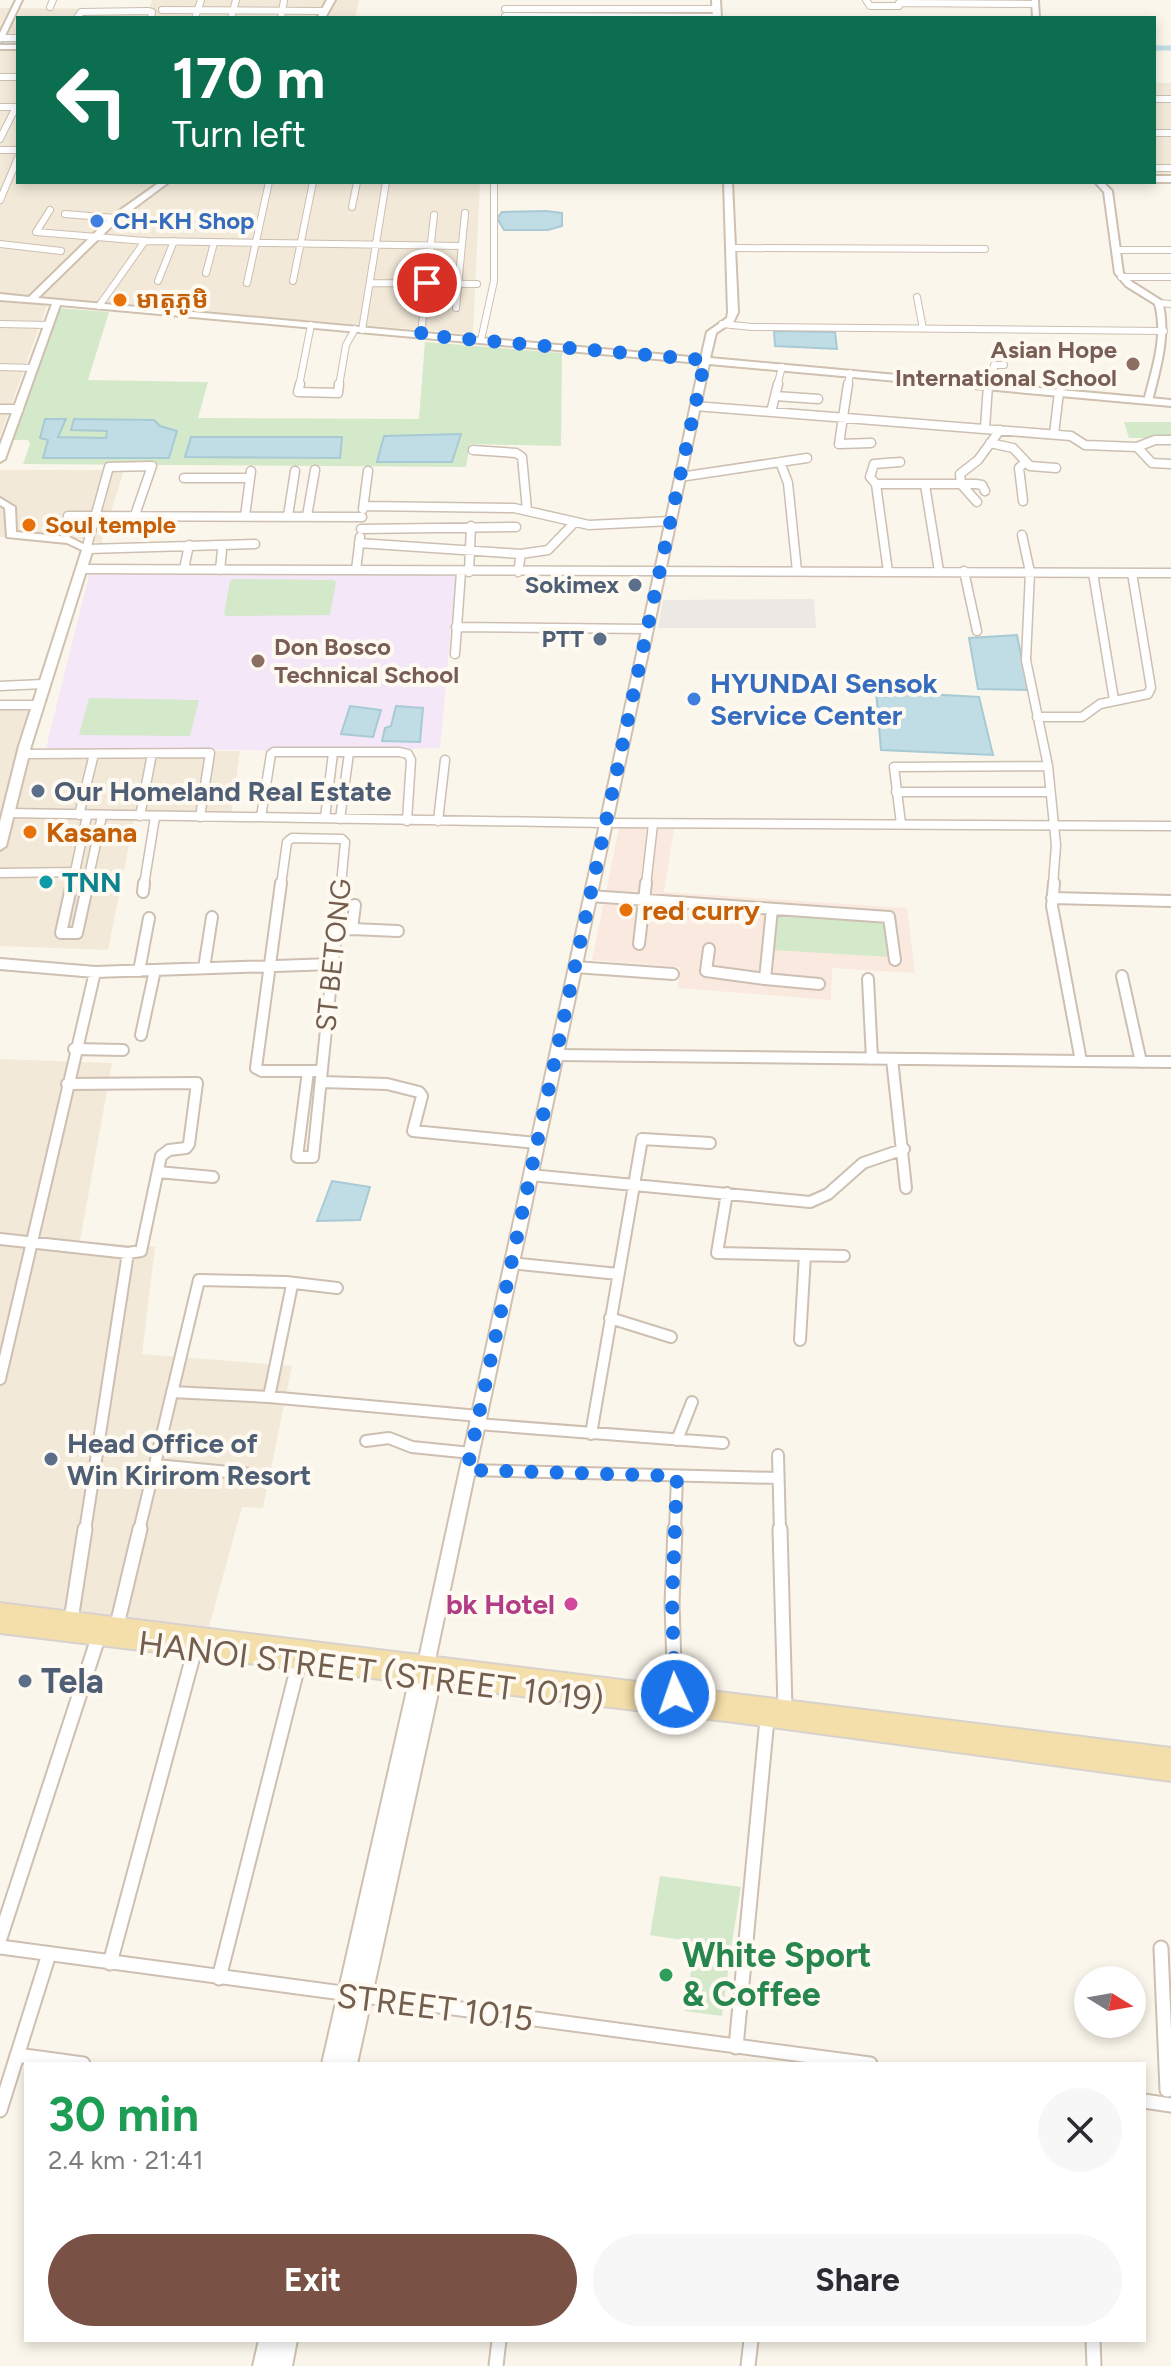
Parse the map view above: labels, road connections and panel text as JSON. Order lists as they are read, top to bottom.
{
  "streets": {
    "main road": ["HANOI STREET (STREET 1019)"],
    "street": ["ST BETONG", "STREET 1015"]
  },
  "places": [
    "CH-KH Shop",
    "មាតុភូមិ",
    "Asian Hope International School",
    "Soul temple",
    "Sokimex",
    "PTT",
    "Don Bosco Technical School",
    "HYUNDAI Sensok Service Center",
    "Our Homeland Real Estate",
    "Kasana",
    "TNN",
    "red curry",
    "Head Office of Win Kirirom Resort",
    "bk Hotel",
    "Tela",
    "White Sport & Coffee"
  ],
  "north": "right",
  "page": {
    "turn": ["170 m", "Turn left"],
    "heading": ["30 min", "2.4 km · 21:41"],
    "buttons": ["Exit", "Share"]
  }
}
